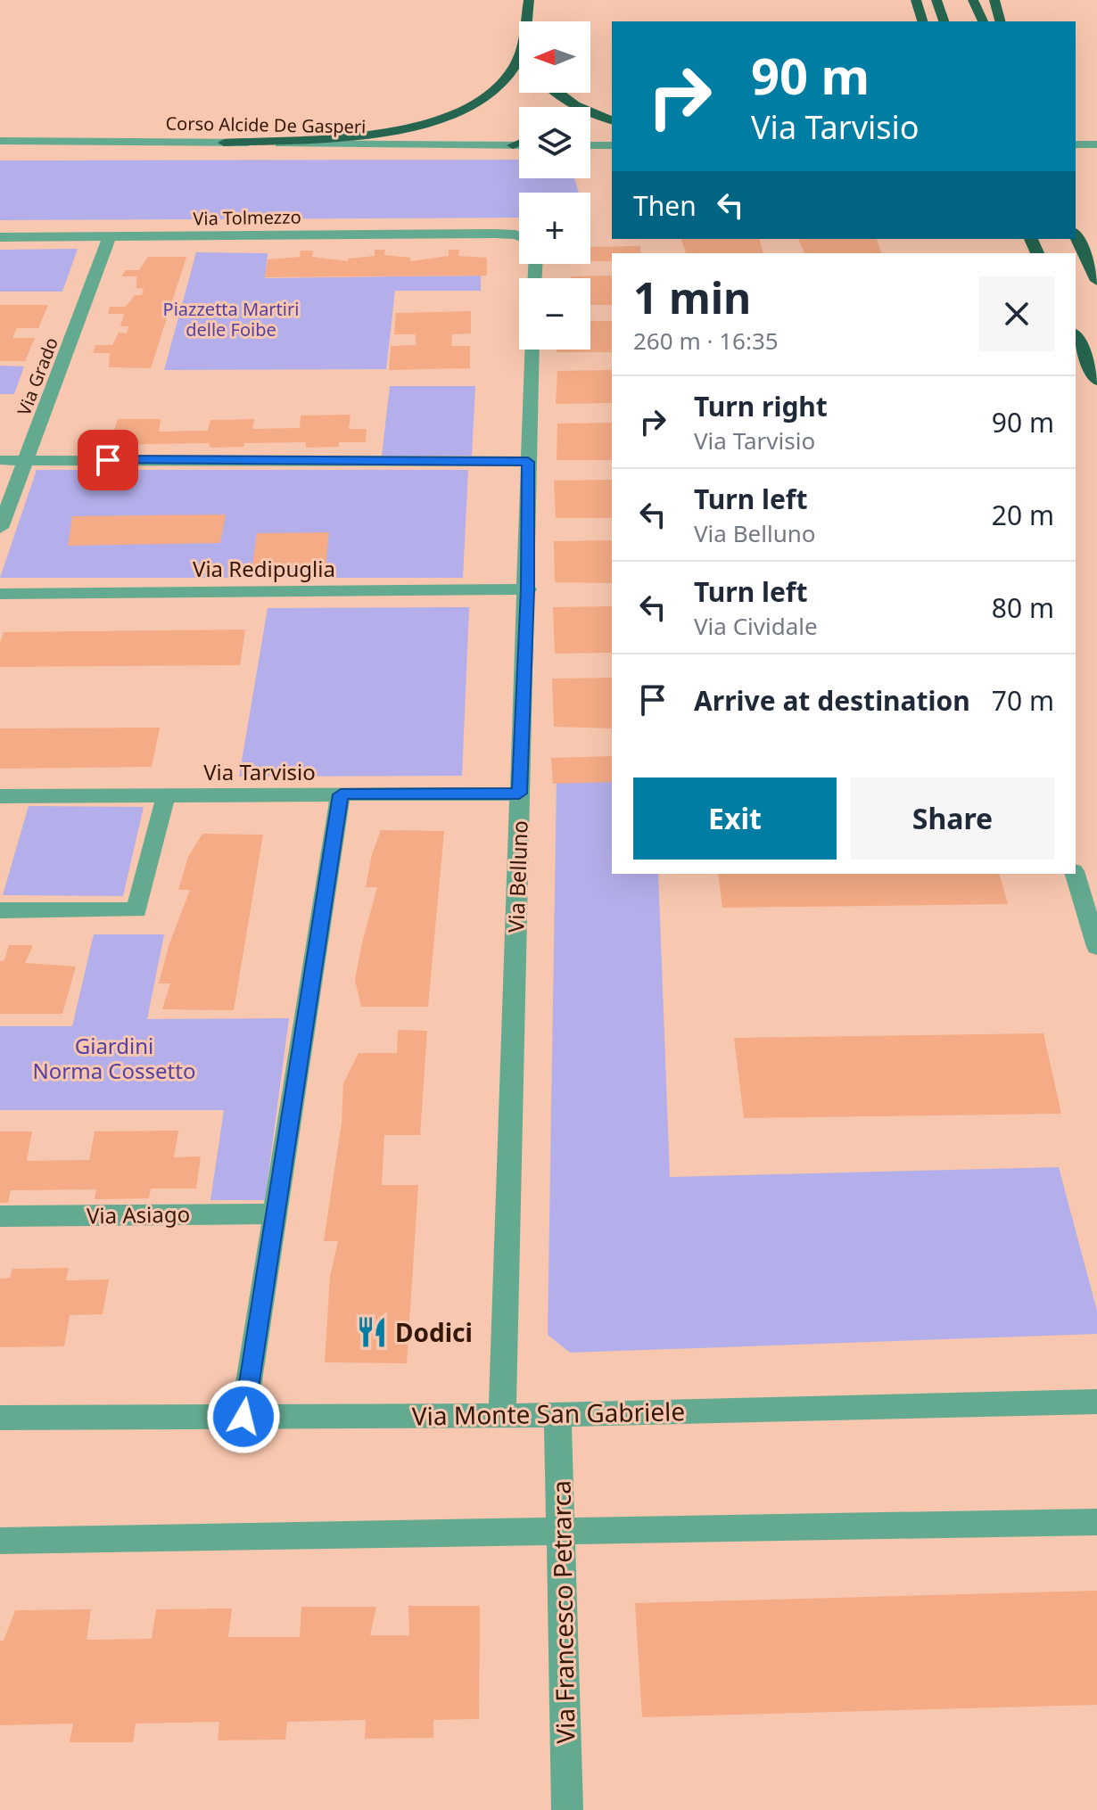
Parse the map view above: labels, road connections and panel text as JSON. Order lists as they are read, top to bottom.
{
  "streets": {
    "street": [
      "Corso Alcide De Gasperi",
      "Via Tolmezzo",
      "Via Grado",
      "Via Redipuglia",
      "Via Tarvisio",
      "Via Belluno",
      "Via Asiago",
      "Via Monte San Gabriele",
      "Via Francesco Petrarca"
    ]
  },
  "crossings": [
    ["Via Tolmezzo", "Via Grado"],
    ["Via Redipuglia", "Via Belluno"],
    ["Via Tarvisio", "Via Belluno"],
    ["Via Belluno", "Via Monte San Gabriele"],
    ["Via Monte San Gabriele", "Via Francesco Petrarca"]
  ],
  "parks": ["Piazzetta Martiri delle Foibe", "Giardini Norma Cossetto"],
  "places": {
    "restaurant": ["Dodici"]
  },
  "north": "left",
  "page": {
    "map_buttons": ["+", "−"],
    "turn": ["90 m", "Via Tarvisio"],
    "then": "Then",
    "heading": ["1 min", "260 m · 16:35"],
    "list": [
      {
        "name": "Turn right",
        "note": "Via Tarvisio",
        "value": "90 m"
      },
      {
        "name": "Turn left",
        "note": "Via Belluno",
        "value": "20 m"
      },
      {
        "name": "Turn left",
        "note": "Via Cividale",
        "value": "80 m"
      },
      {
        "name": "Arrive at destination",
        "value": "70 m"
      }
    ],
    "buttons": ["Exit", "Share"]
  }
}
